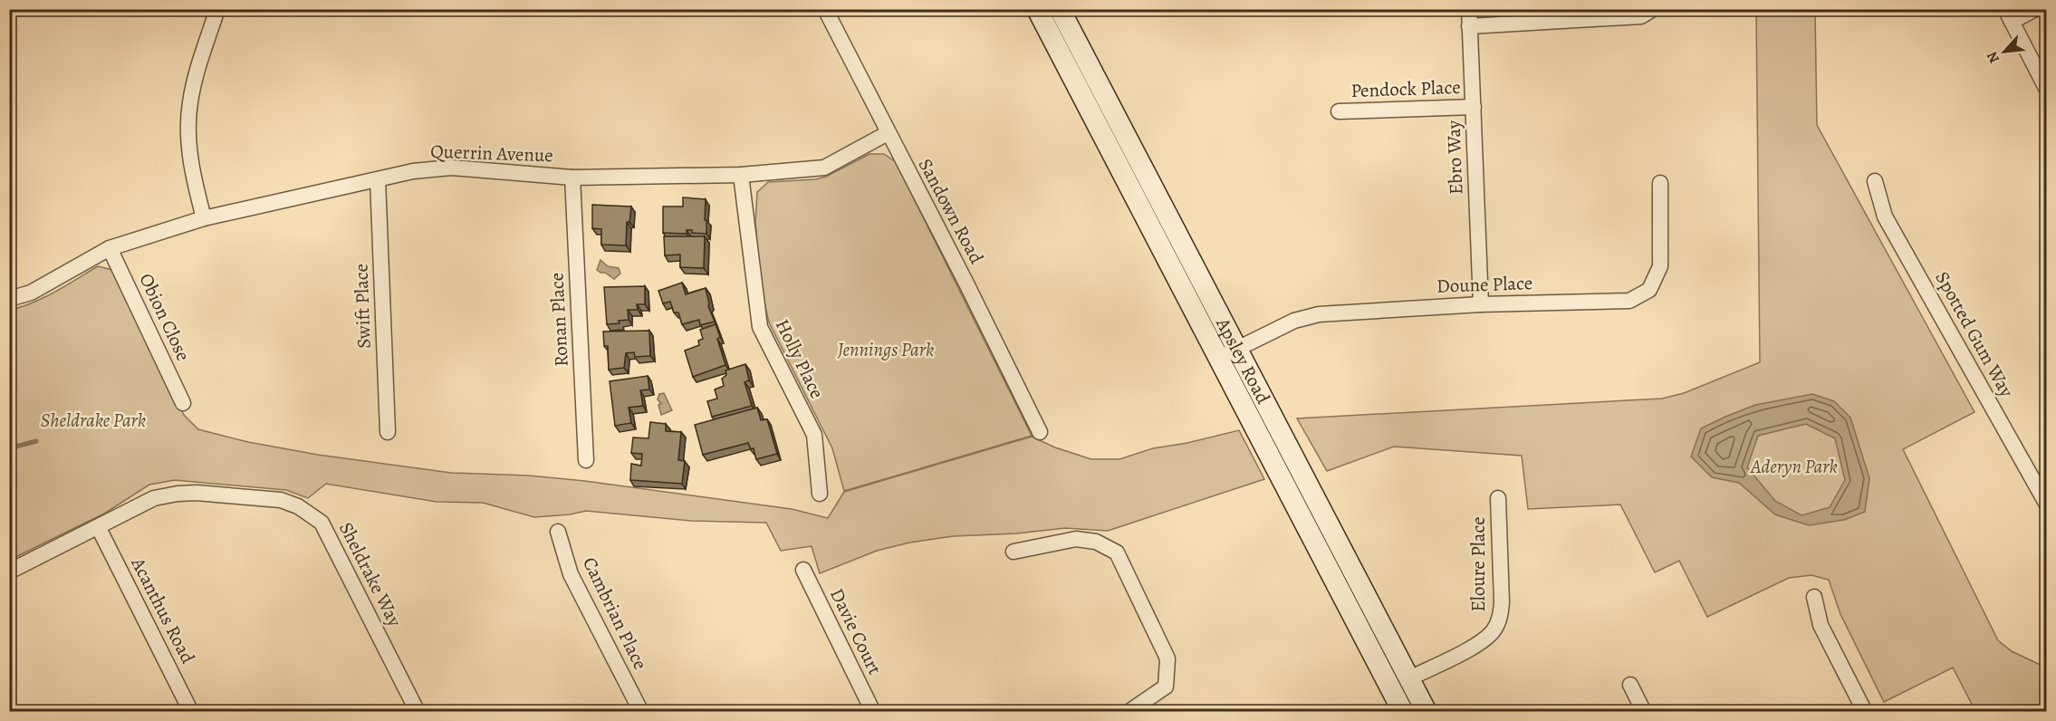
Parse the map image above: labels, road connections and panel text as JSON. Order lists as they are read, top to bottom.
{
  "streets": {
    "main road": ["Apsley Road"],
    "street": [
      "Pendock Place",
      "Querrin Avenue",
      "Ebro Way",
      "Sandown Road",
      "Doune Place",
      "Swift Place",
      "Obion Close",
      "Ronan Place",
      "Spotted Gum Way",
      "Holly Place",
      "Eloure Place",
      "Sheldrake Way",
      "Acanthus Road",
      "Cambrian Place",
      "Davie Court"
    ]
  },
  "crossings": [
    ["Pendock Place", "Ebro Way"],
    ["Querrin Avenue", "Sandown Road"],
    ["Querrin Avenue", "Swift Place"],
    ["Querrin Avenue", "Obion Close"],
    ["Querrin Avenue", "Ronan Place"],
    ["Querrin Avenue", "Holly Place"],
    ["Ebro Way", "Doune Place"],
    ["Doune Place", "Apsley Road"],
    ["Apsley Road", "Eloure Place"],
    ["Sheldrake Way", "Acanthus Road"]
  ],
  "parks": ["Jennings Park", "Sheldrake Park", "Aderyn Park"],
  "north": "bottom left"
}
